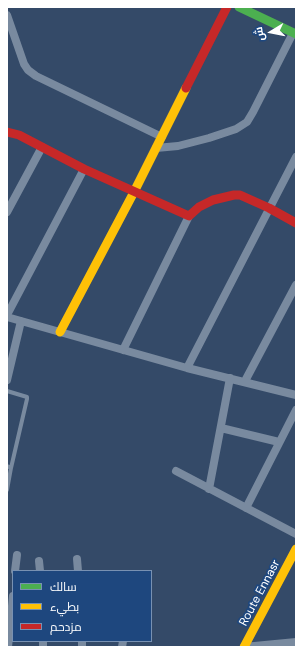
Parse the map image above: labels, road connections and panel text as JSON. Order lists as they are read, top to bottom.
{
  "streets": {
    "street": ["Route Ennasr"]
  },
  "legend": ["سالك", "بطيء", "مزدحم"],
  "north": "left"
}
